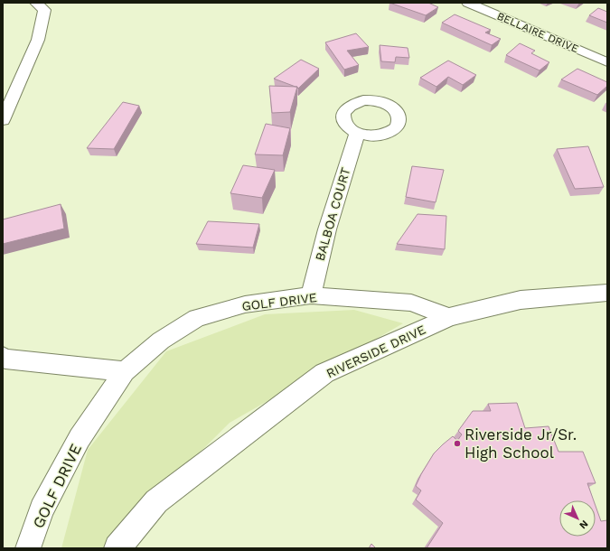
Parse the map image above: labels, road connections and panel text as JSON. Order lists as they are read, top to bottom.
{
  "streets": {
    "main road": ["RIVERSIDE DRIVE"],
    "street": ["BELLAIRE DRIVE", "BALBOA COURT", "GOLF DRIVE"]
  },
  "crossings": [
    ["BALBOA COURT", "GOLF DRIVE"],
    ["GOLF DRIVE", "RIVERSIDE DRIVE"]
  ],
  "places": ["Riverside Jr/Sr. High School"],
  "north": "bottom right"
}
